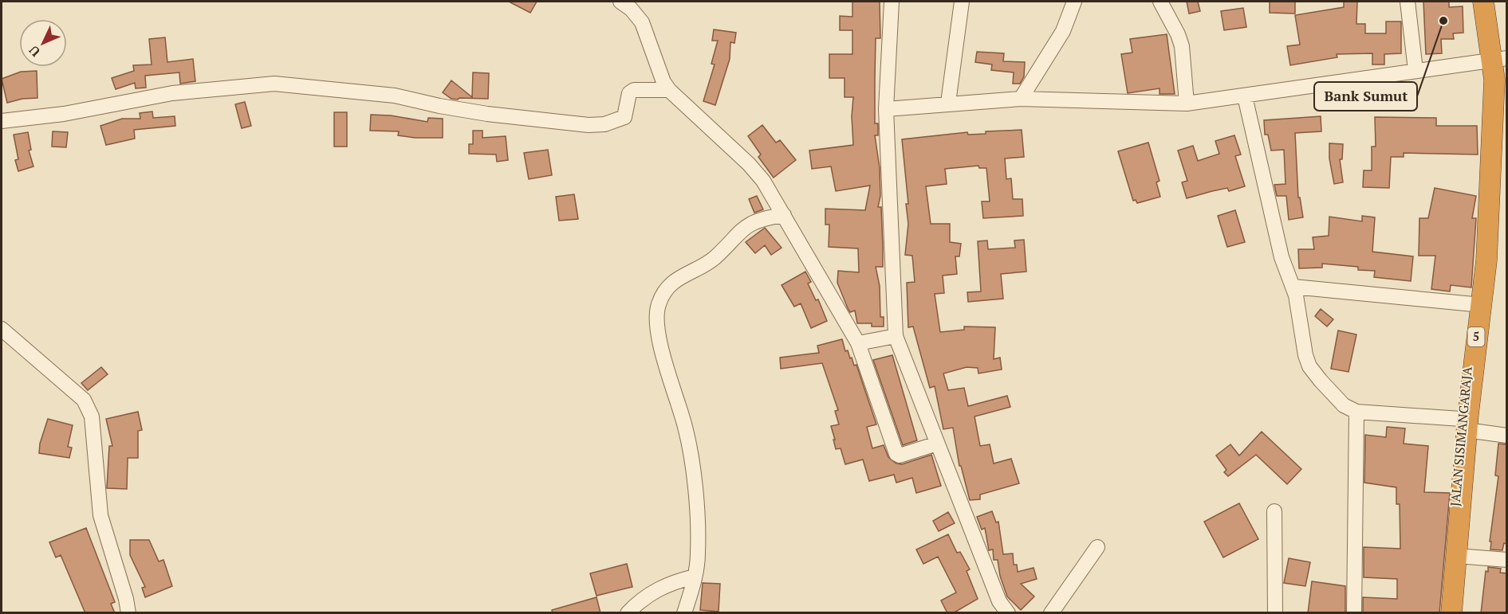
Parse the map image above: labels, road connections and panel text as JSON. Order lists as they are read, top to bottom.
{
  "streets": {
    "highway": ["5", "JALAN SISIMANGARAJA"]
  },
  "places": ["Bank Sumut"],
  "north": "bottom left"
}
